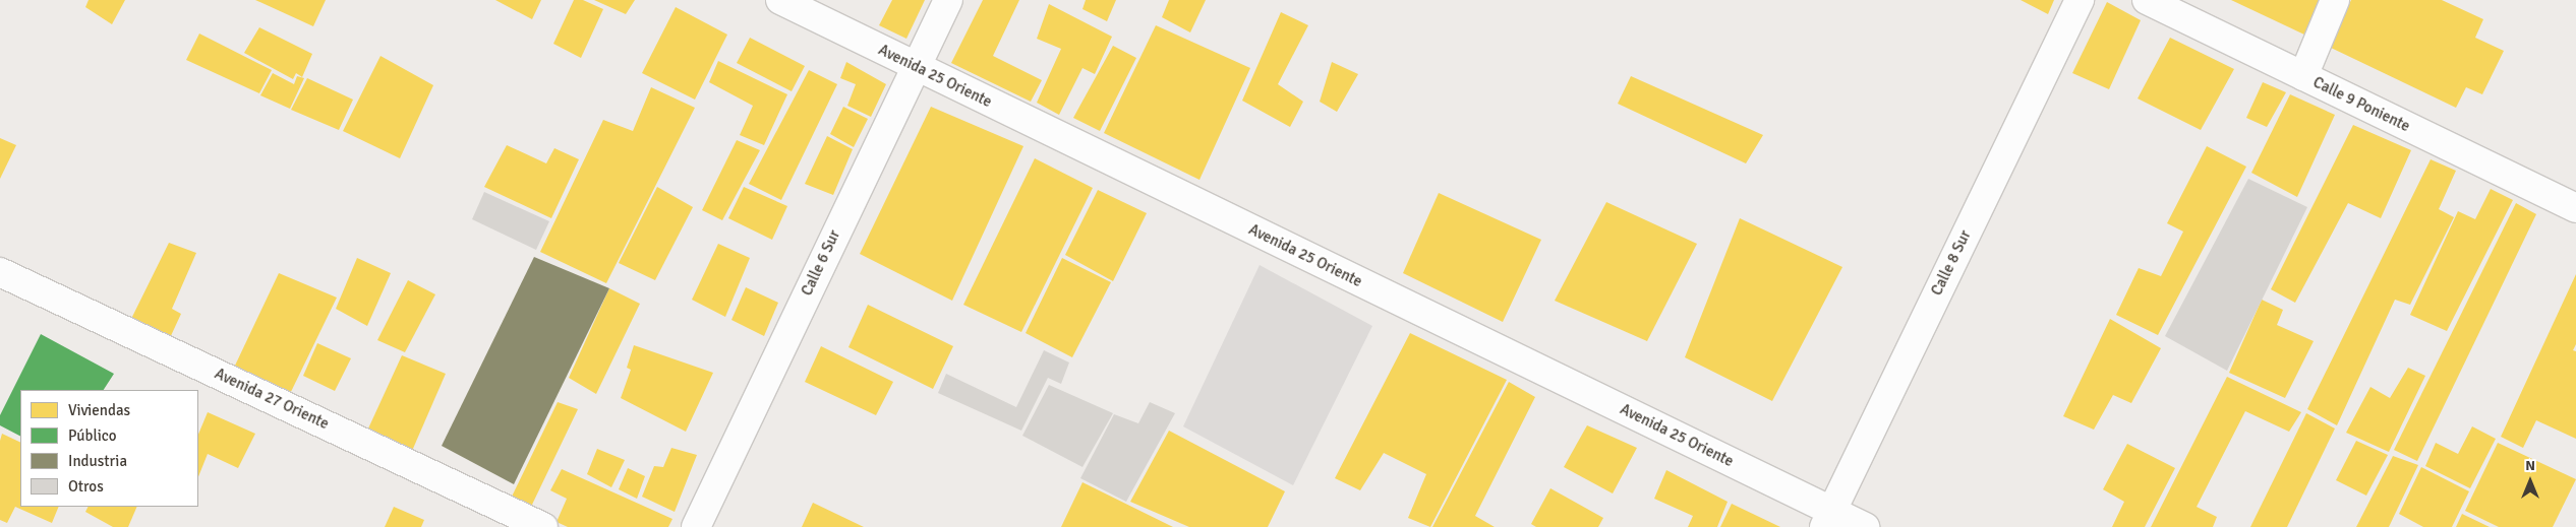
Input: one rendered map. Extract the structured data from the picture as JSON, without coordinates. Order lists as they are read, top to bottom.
{
  "streets": {
    "street": [
      "Avenida 25 Oriente",
      "Calle 9 Poniente",
      "Calle 6 Sur",
      "Calle 8 Sur",
      "Avenida 27 Oriente"
    ]
  },
  "crossings": [
    ["Avenida 25 Oriente", "Calle 6 Sur"],
    ["Avenida 25 Oriente", "Calle 8 Sur"]
  ],
  "legend": [
    "Viviendas",
    "Público",
    "Industria",
    "Otros"
  ],
  "north": "top"
}
